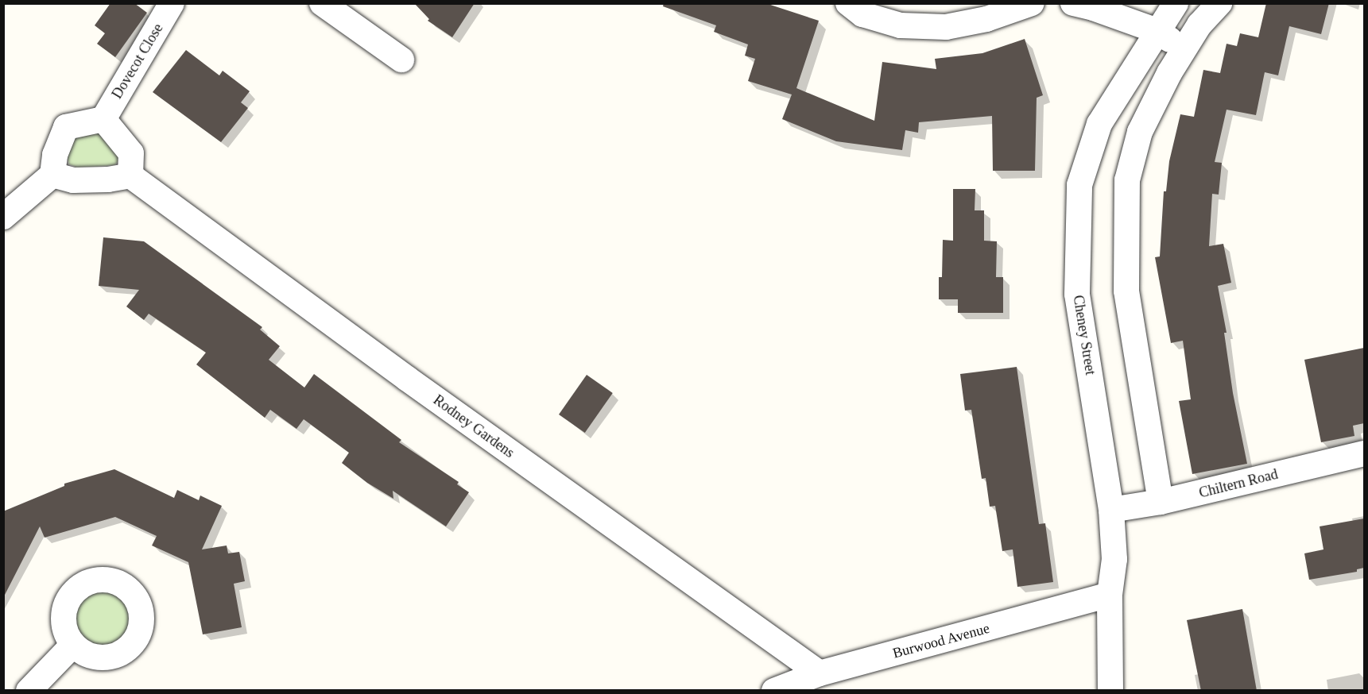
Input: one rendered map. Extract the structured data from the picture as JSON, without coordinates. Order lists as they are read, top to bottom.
{
  "streets": {
    "street": [
      "Dovecot Close",
      "Cheney Street",
      "Rodney Gardens",
      "Chiltern Road",
      "Burwood Avenue"
    ]
  },
  "crossings": [
    ["Cheney Street", "Chiltern Road"],
    ["Cheney Street", "Burwood Avenue"],
    ["Rodney Gardens", "Burwood Avenue"]
  ]
}
